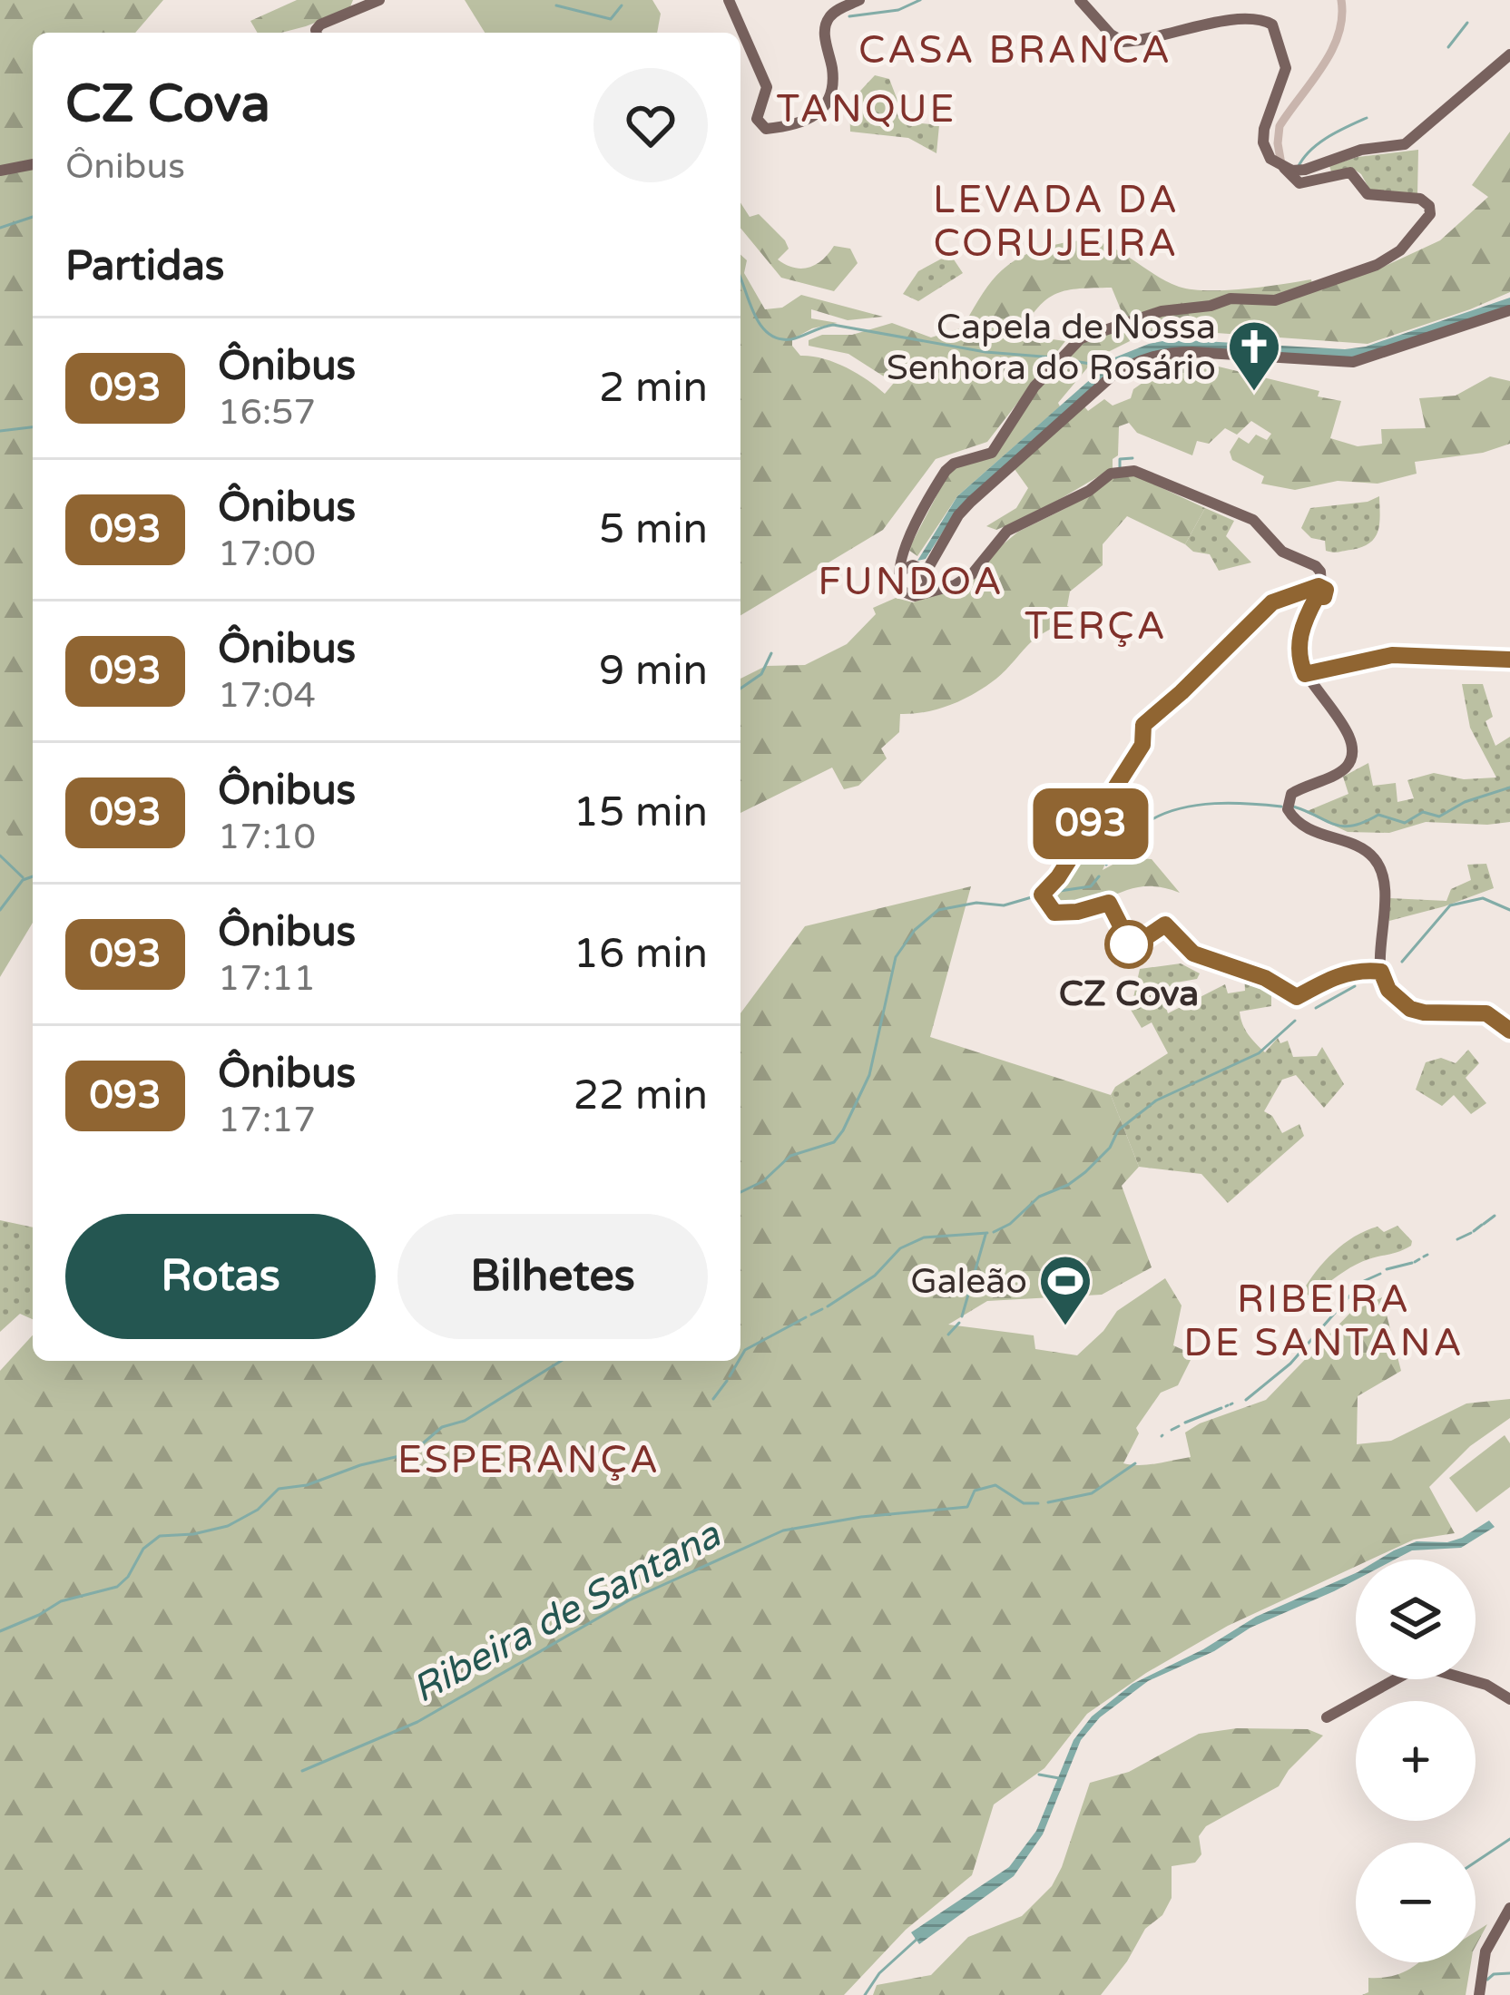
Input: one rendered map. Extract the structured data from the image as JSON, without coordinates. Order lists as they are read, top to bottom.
{
  "districts": [
    "CASA BRANCA",
    "TANQUE",
    "LEVADA DA CORUJEIRA",
    "FUNDOA",
    "TERÇA",
    "RIBEIRA DE SANTANA",
    "ESPERANÇA"
  ],
  "water": ["Ribeira de Santana"],
  "places": {
    "church": ["Capela de Nossa Senhora do Rosário"],
    "other": ["CZ Cova"],
    "sports": ["Galeão"]
  },
  "lines": ["bus line 093"],
  "page": {
    "on_map": "093",
    "heading": [
      ["CZ Cova", "Ônibus"],
      "Partidas"
    ],
    "list": [
      {
        "mark": "093",
        "name": "Ônibus",
        "note": "16:57",
        "value": "2 min"
      },
      {
        "mark": "093",
        "name": "Ônibus",
        "note": "17:00",
        "value": "5 min"
      },
      {
        "mark": "093",
        "name": "Ônibus",
        "note": "17:04",
        "value": "9 min"
      },
      {
        "mark": "093",
        "name": "Ônibus",
        "note": "17:10",
        "value": "15 min"
      },
      {
        "mark": "093",
        "name": "Ônibus",
        "note": "17:11",
        "value": "16 min"
      },
      {
        "mark": "093",
        "name": "Ônibus",
        "note": "17:17",
        "value": "22 min"
      }
    ],
    "buttons": ["Rotas", "Bilhetes"],
    "map_buttons": ["+", "−"]
  }
}
